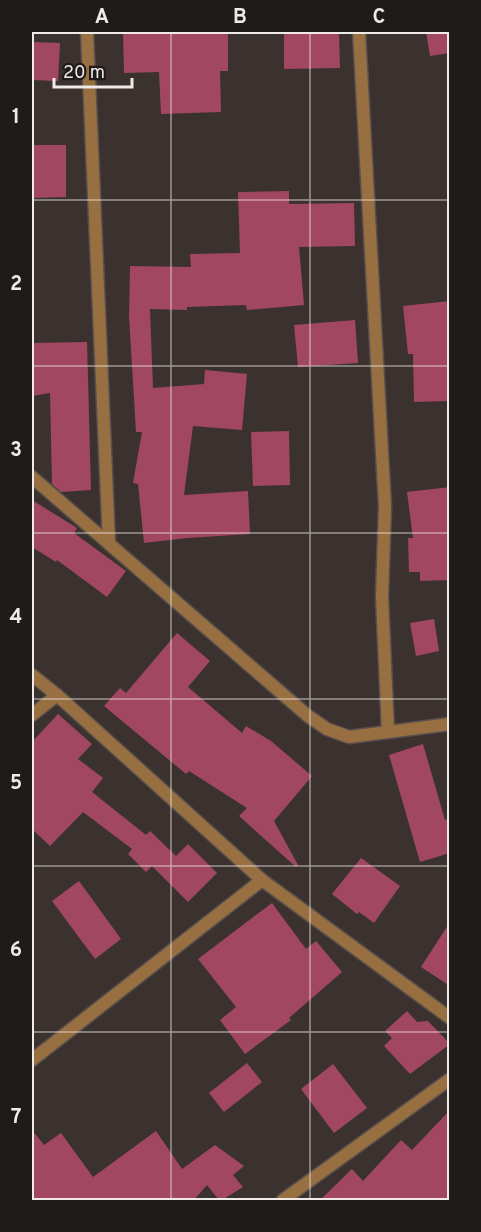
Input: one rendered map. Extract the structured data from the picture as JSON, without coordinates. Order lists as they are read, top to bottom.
{
  "scale_bar": "20 m",
  "grid": {
    "columns": ["A", "B", "C"],
    "rows": [
      "1",
      "2",
      "3",
      "4",
      "5",
      "6",
      "7"
    ]
  }
}
